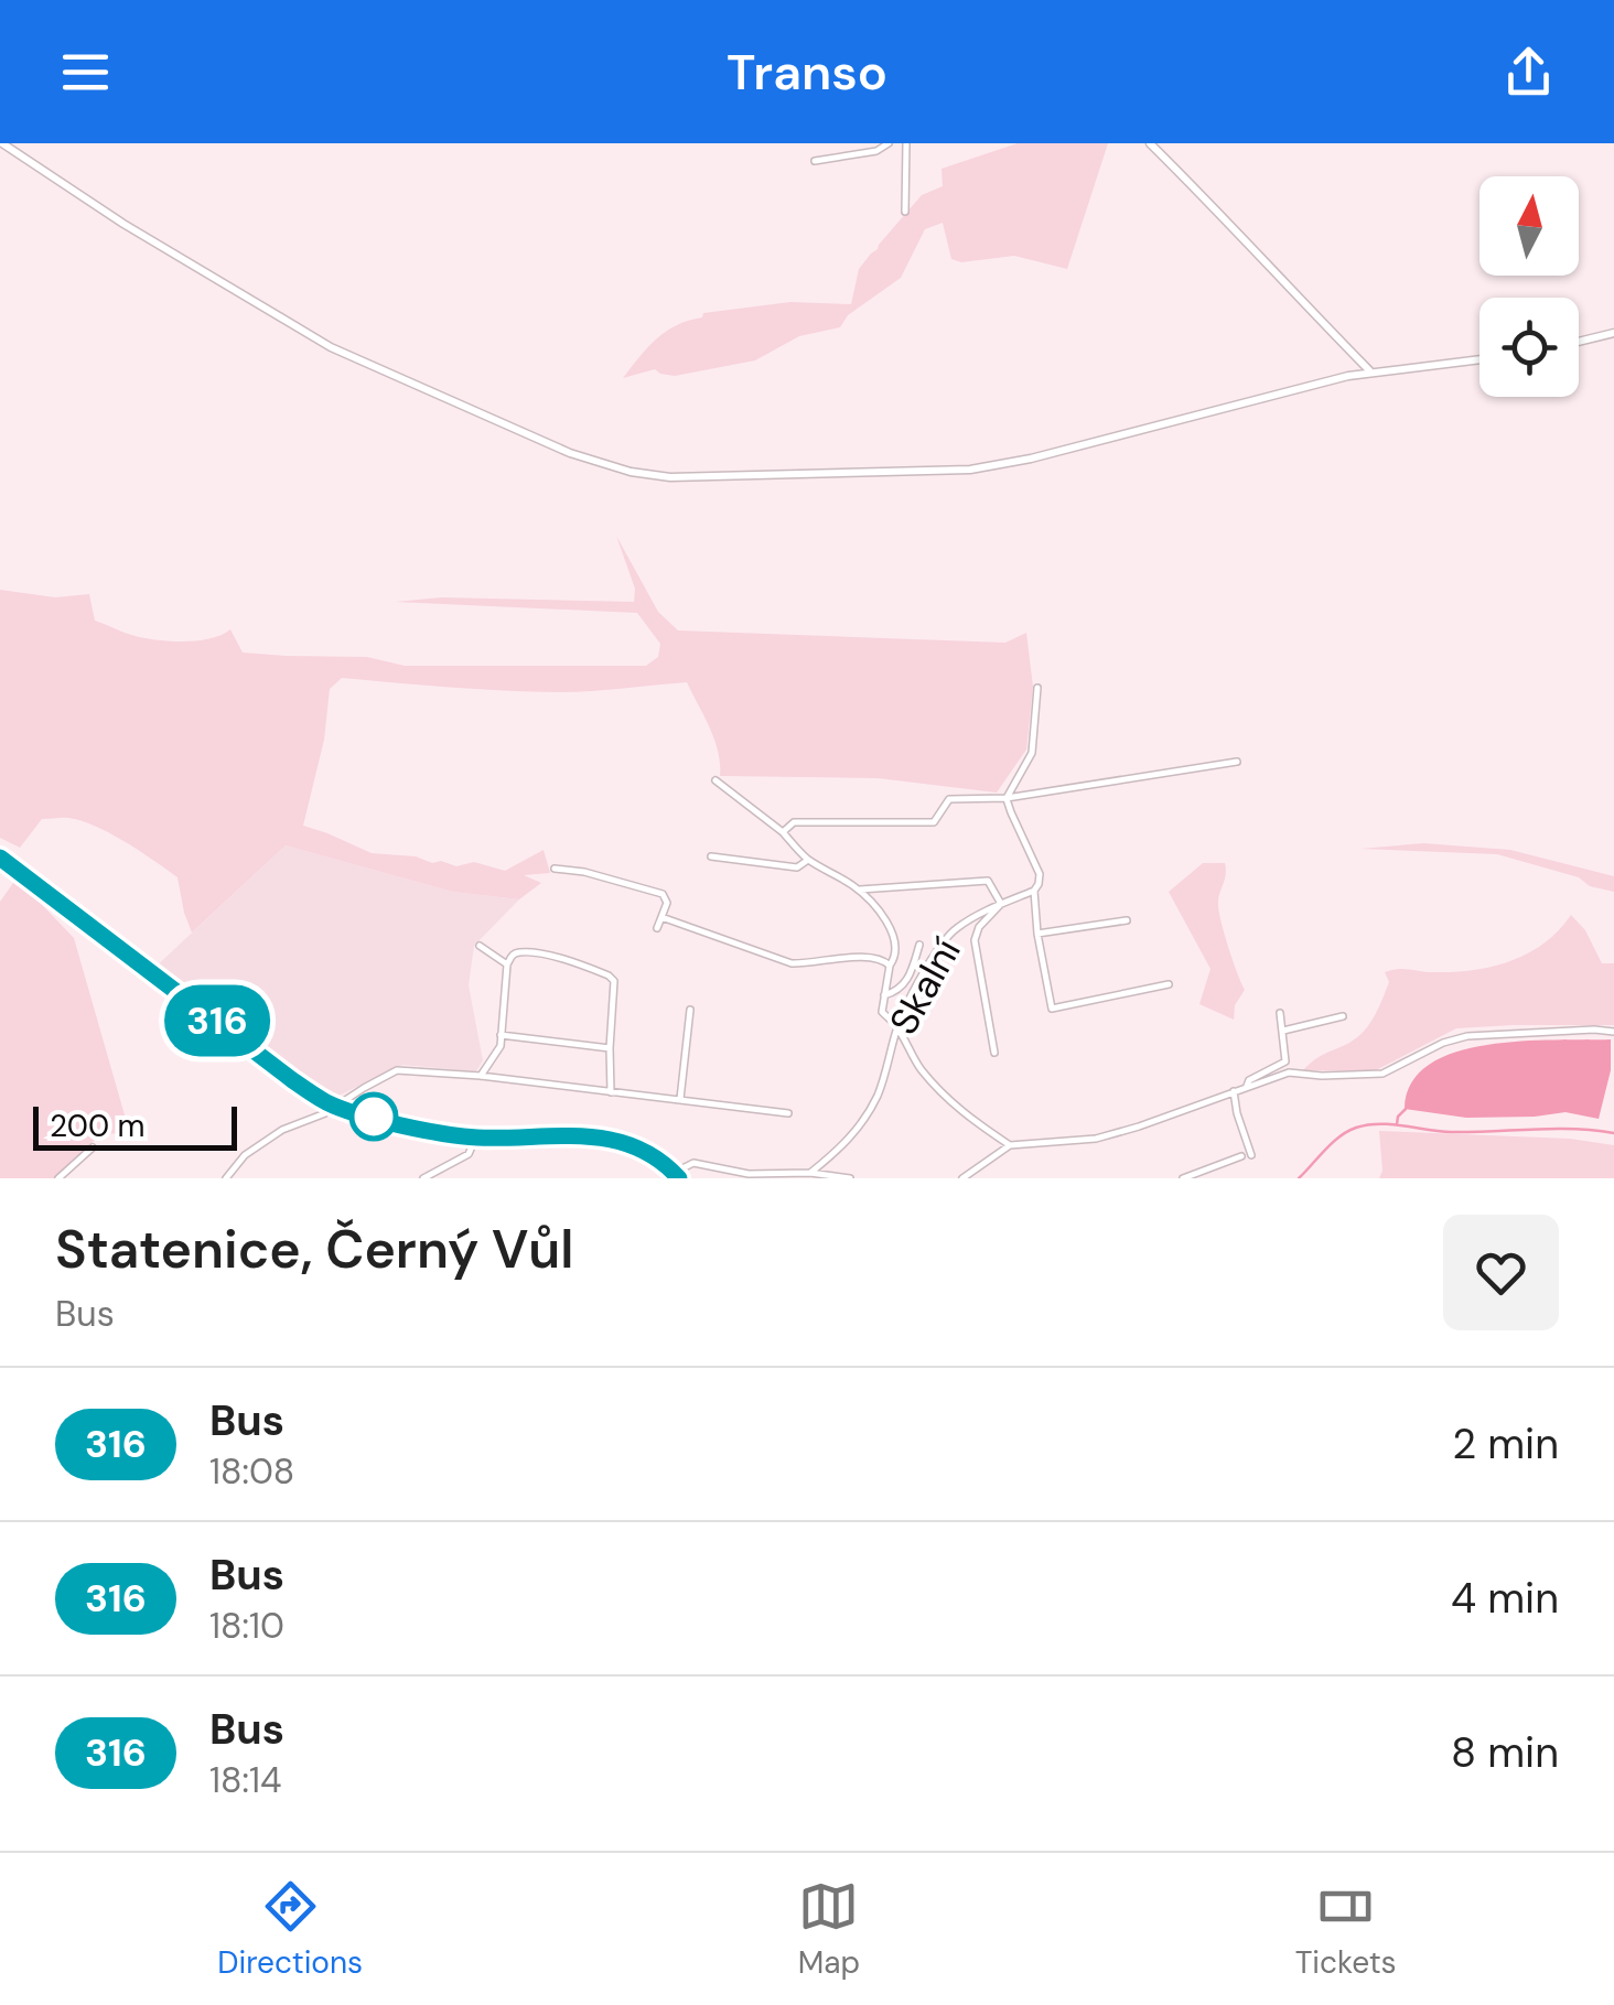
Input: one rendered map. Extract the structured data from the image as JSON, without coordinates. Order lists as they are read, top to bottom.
{
  "streets": {
    "street": ["Skalní"]
  },
  "lines": ["bus line 316"],
  "scale_bar": "200 m",
  "north": "top",
  "page": {
    "header": "Transo",
    "on_map": "316",
    "scale": "200 m",
    "heading": ["Statenice, Černý Vůl", "Bus"],
    "list": [
      {
        "mark": "316",
        "name": "Bus",
        "note": "18:08",
        "value": "2 min"
      },
      {
        "mark": "316",
        "name": "Bus",
        "note": "18:10",
        "value": "4 min"
      },
      {
        "mark": "316",
        "name": "Bus",
        "note": "18:14",
        "value": "8 min"
      }
    ],
    "tabs": ["Directions", "Map", "Tickets"]
  }
}
